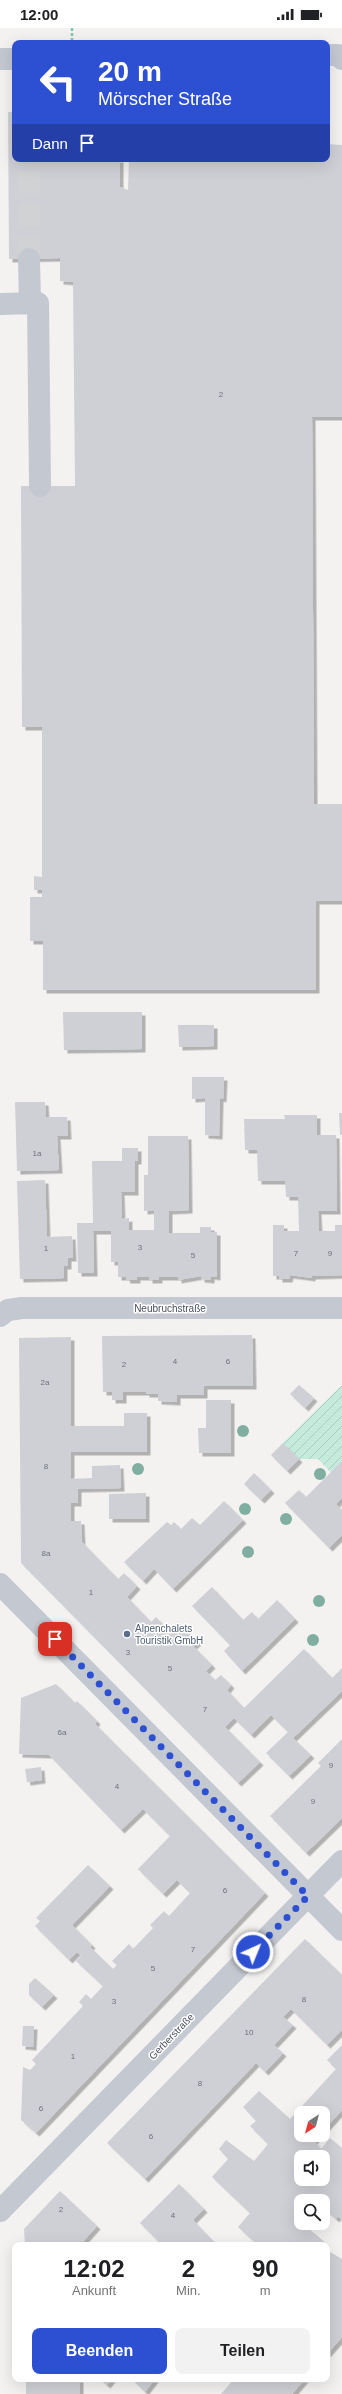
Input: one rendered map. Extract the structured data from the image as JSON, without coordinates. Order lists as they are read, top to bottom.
{
  "streets": {
    "street": ["Neubruchstraße", "Gerberstraße"]
  },
  "places": ["Alpenchalets Touristik GmbH"],
  "house_numbers": [
    "2",
    "1a",
    "3",
    "1",
    "7",
    "9",
    "5",
    "4",
    "6",
    "2",
    "2a",
    "8",
    "8a",
    "1",
    "3",
    "5",
    "7",
    "6a",
    "9",
    "4",
    "9",
    "6",
    "7",
    "5",
    "8",
    "3",
    "10",
    "1",
    "8",
    "6",
    "6",
    "2",
    "4"
  ],
  "north": "bottom left",
  "page": {
    "status": "12:00",
    "turn": ["20 m", "Mörscher Straße"],
    "then": "Dann",
    "eta": [
      "12:02",
      "Ankunft",
      "2",
      "Min.",
      "90",
      "m"
    ],
    "buttons": ["Beenden", "Teilen"]
  }
}
